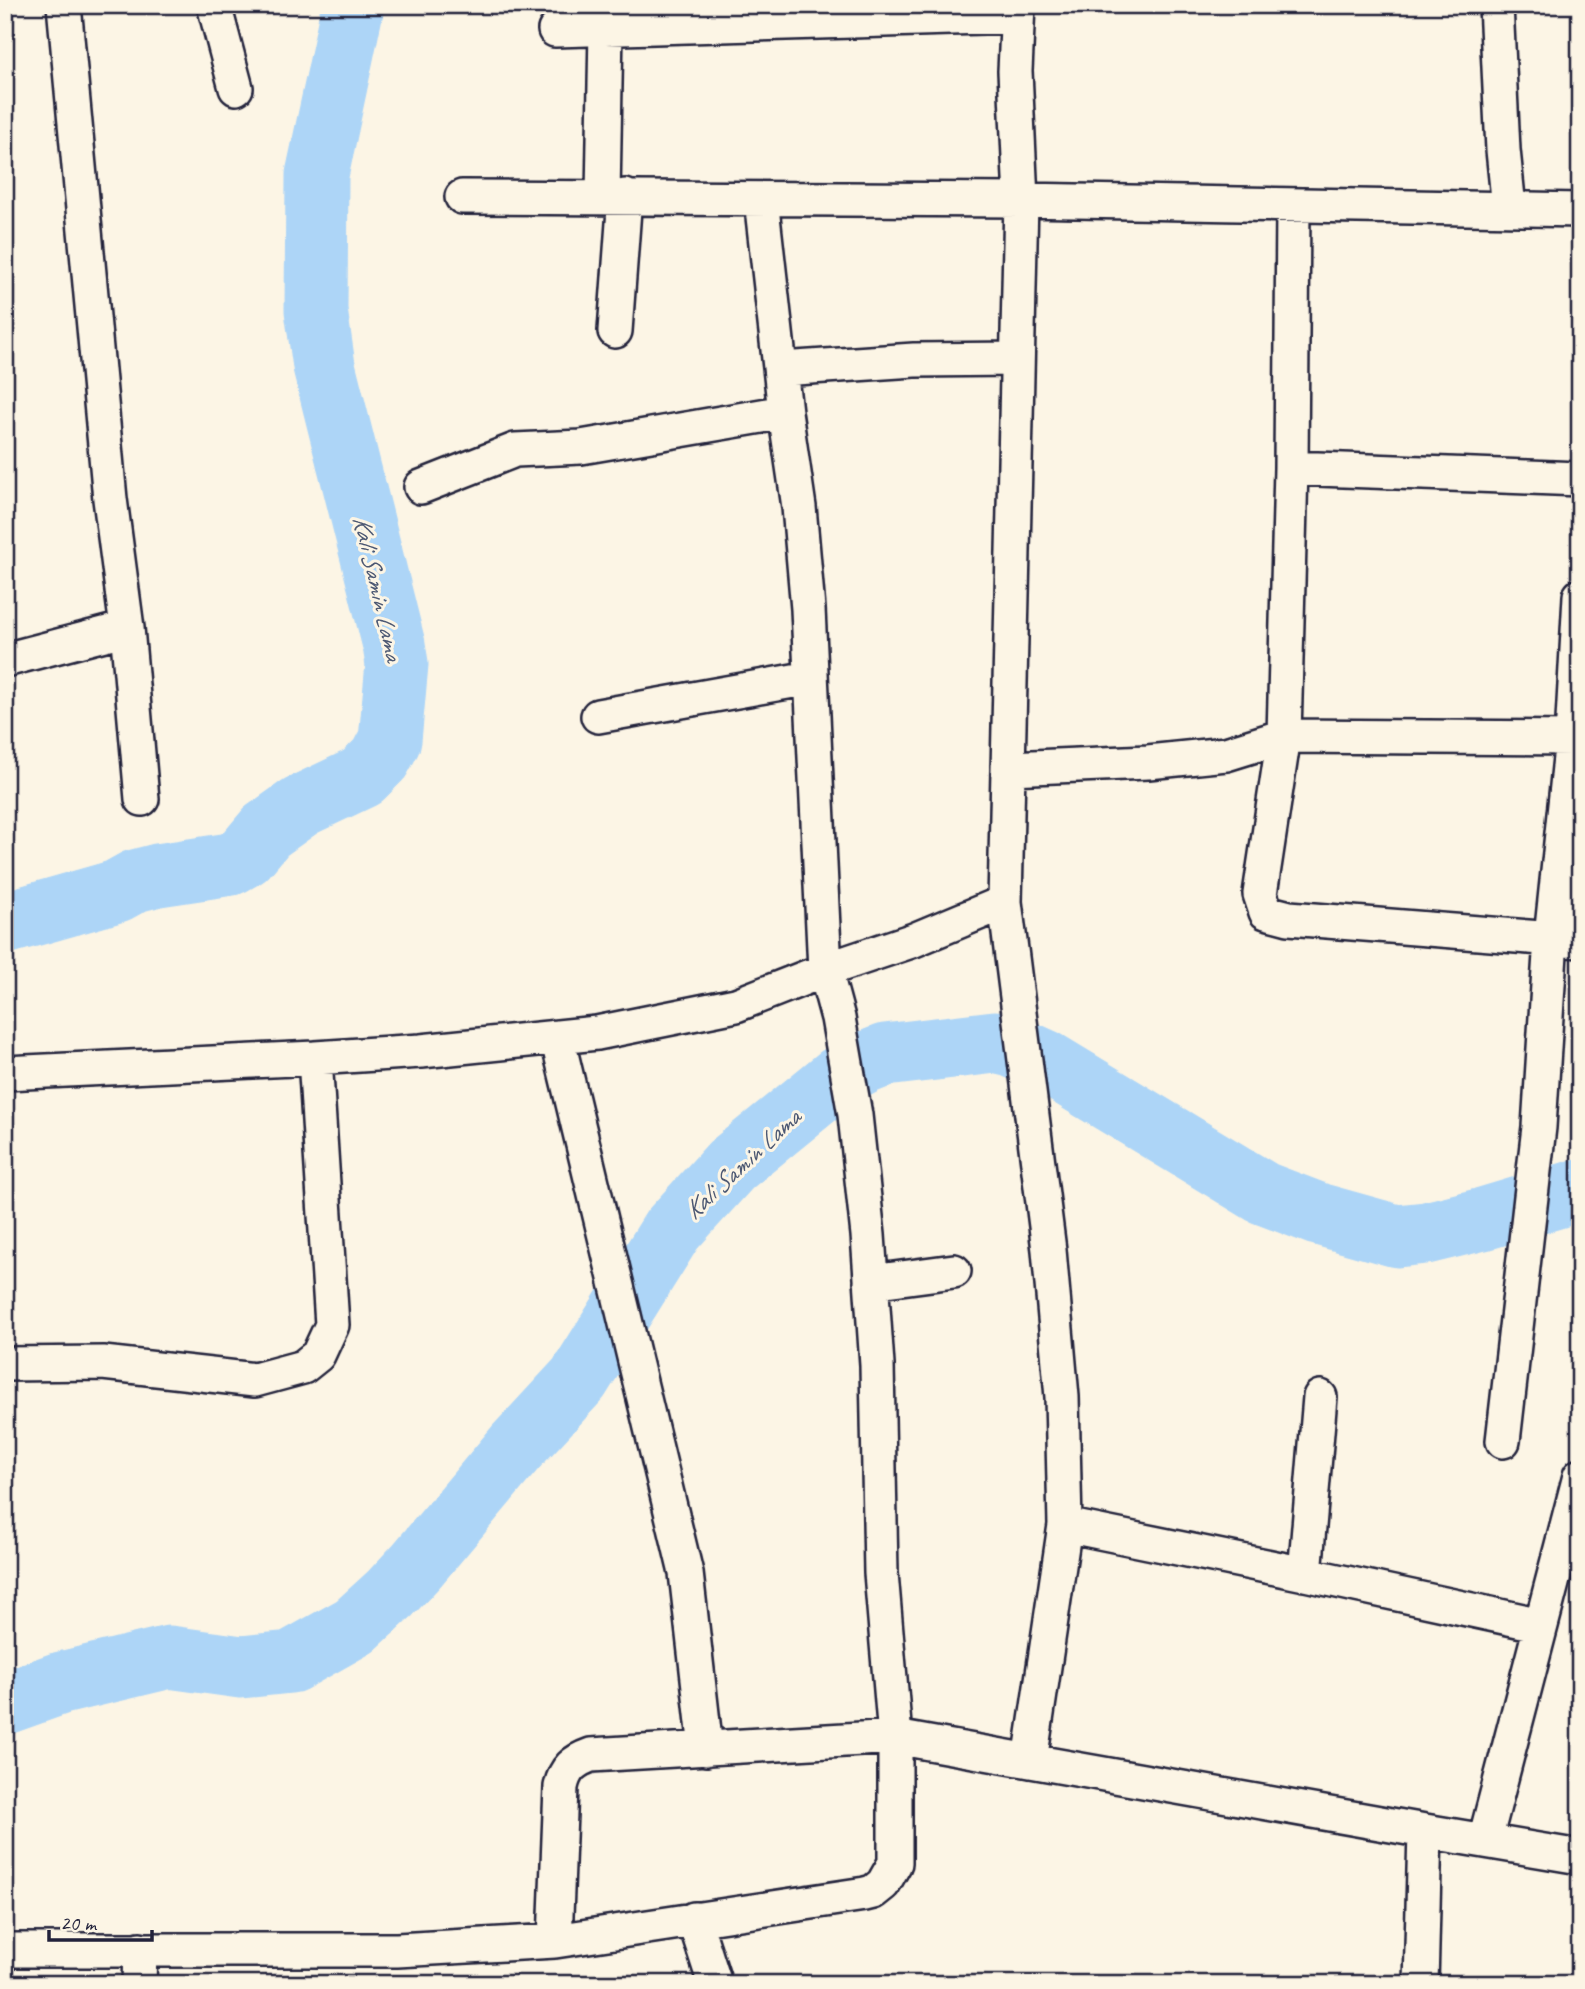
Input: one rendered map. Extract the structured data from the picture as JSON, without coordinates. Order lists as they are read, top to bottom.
{
  "water": ["Kali Samin Lama"],
  "scale_bar": "20 m"
}
